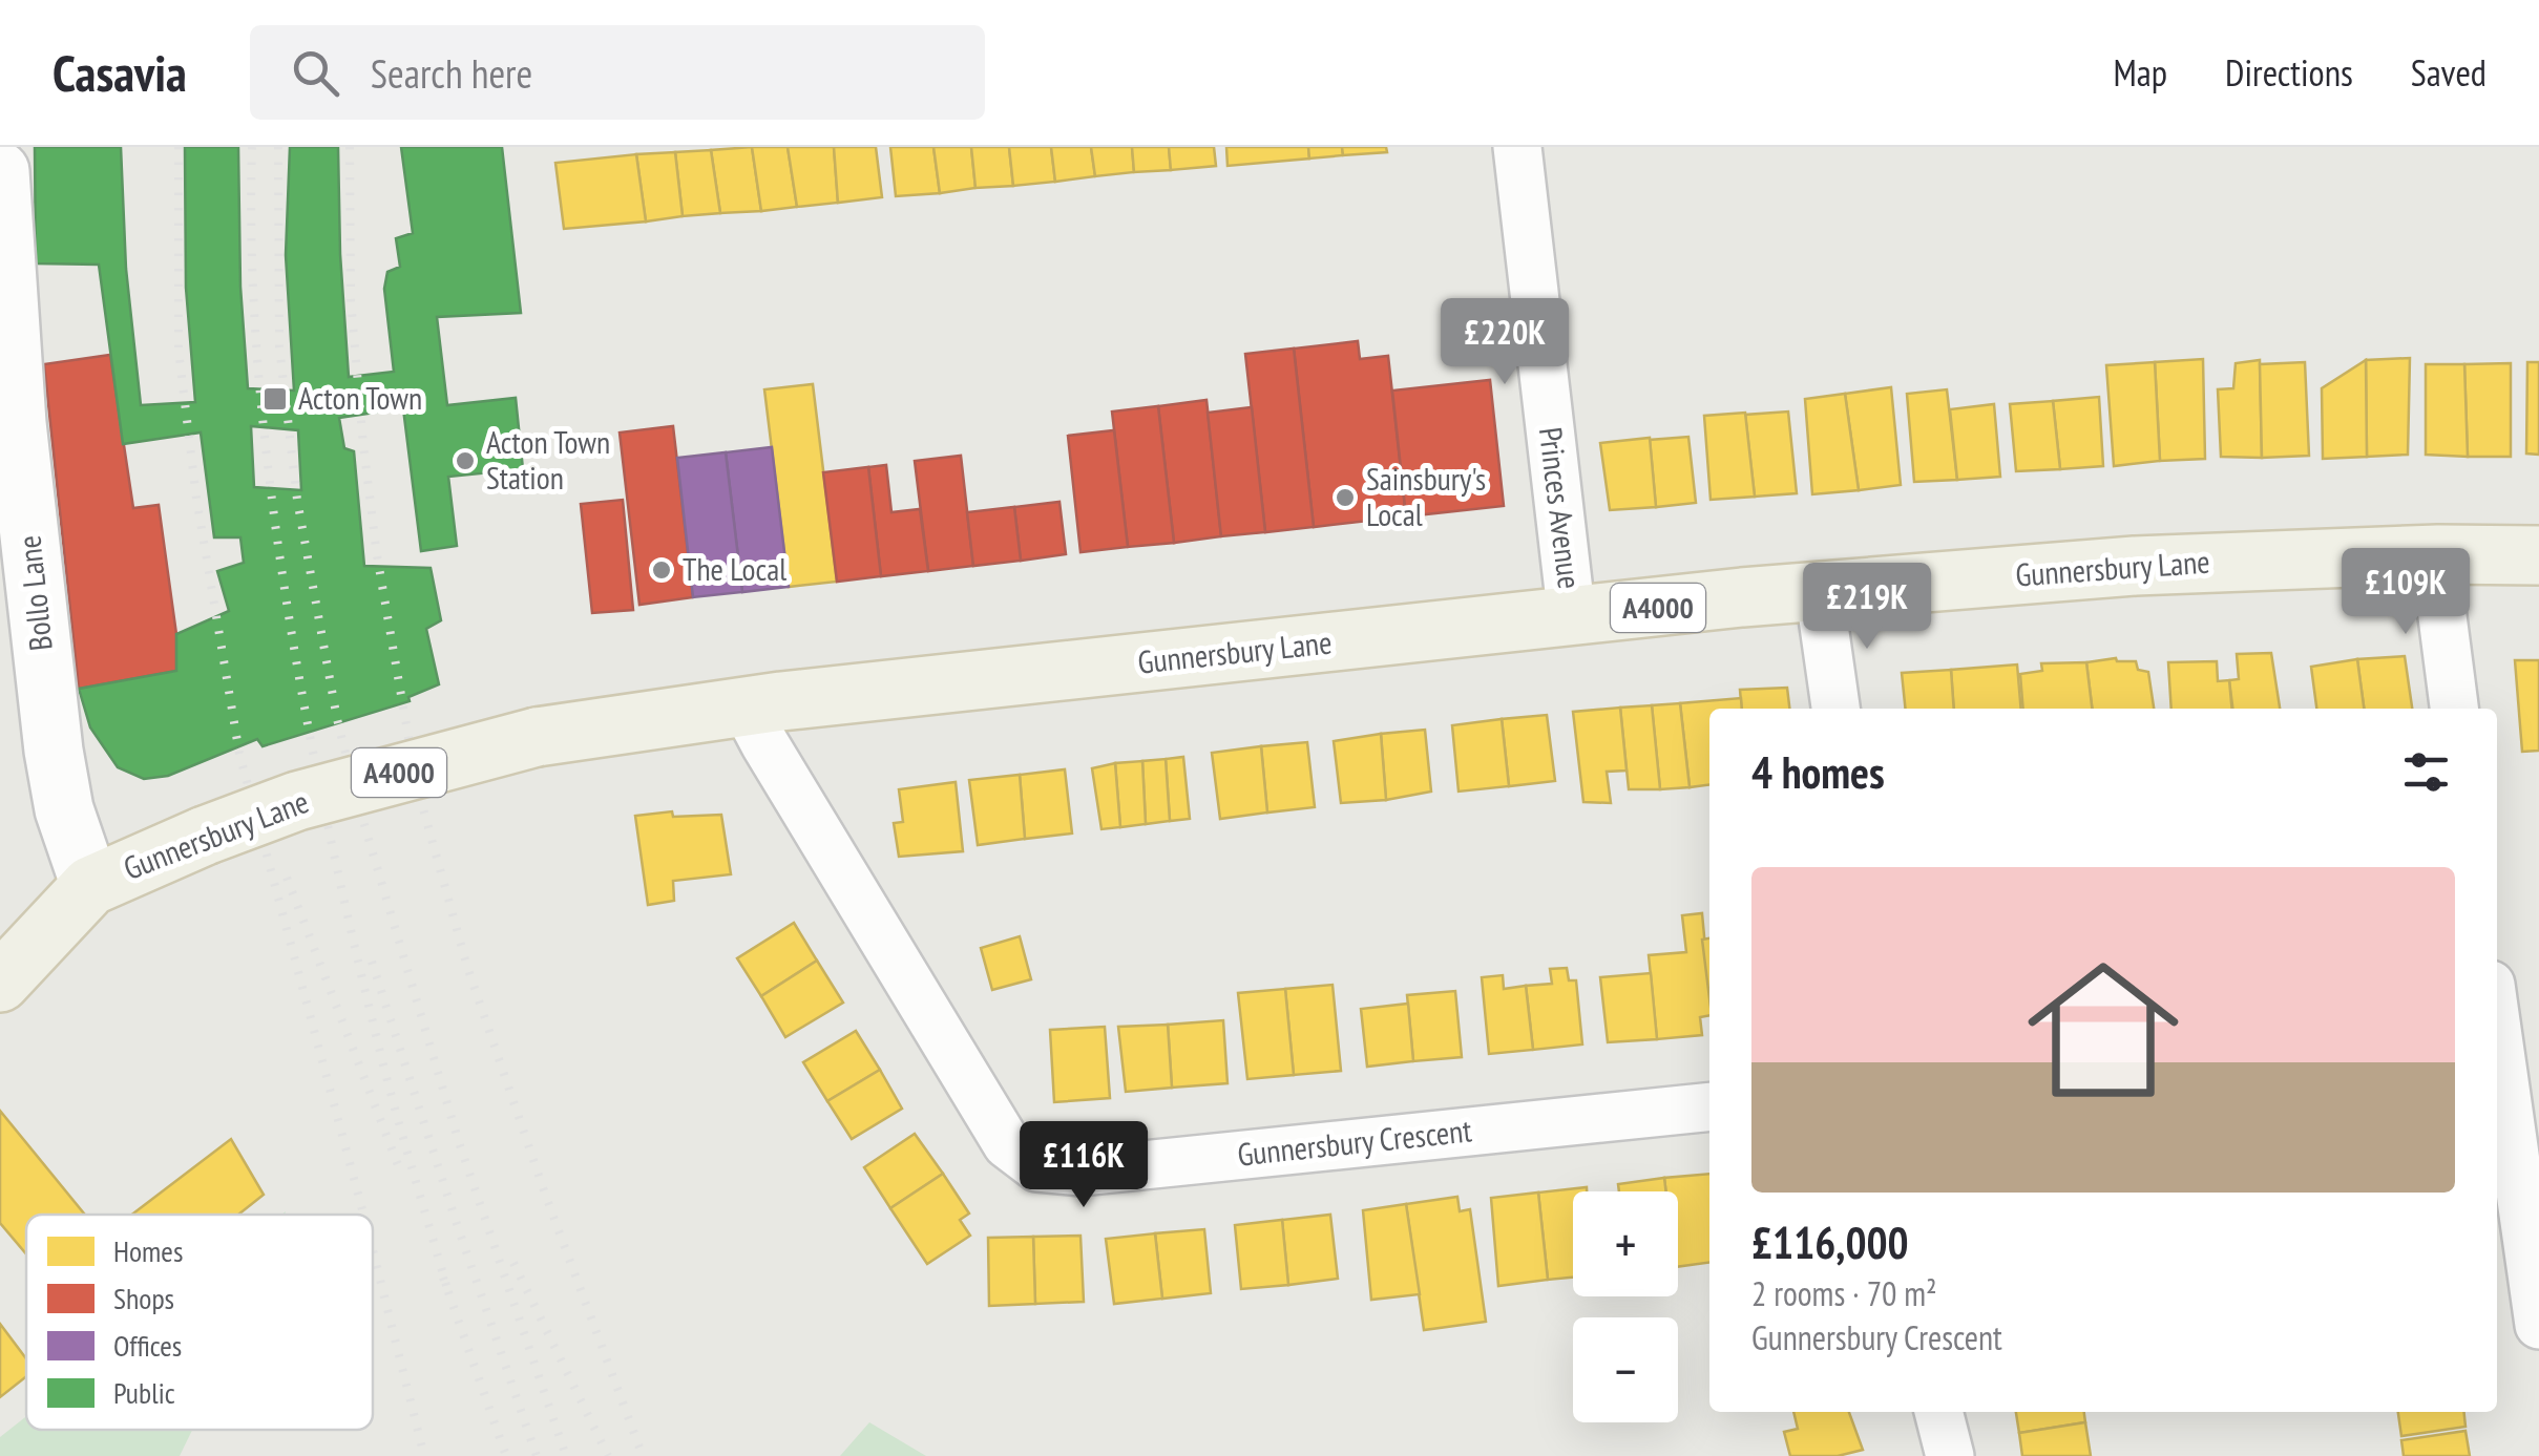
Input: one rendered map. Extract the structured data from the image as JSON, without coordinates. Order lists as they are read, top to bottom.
{
  "streets": {
    "main road": ["Gunnersbury Lane", "A4000"],
    "street": ["Princes Avenue", "Bollo Lane", "Gunnersbury Crescent"]
  },
  "crossings": [
    ["Princes Avenue", "Gunnersbury Lane"],
    ["Gunnersbury Lane", "Bollo Lane"],
    ["Gunnersbury Lane", "Gunnersbury Crescent"]
  ],
  "places": {
    "transit": ["Acton Town"],
    "other": ["Acton Town Station", "Sainsbury's Local", "The Local"]
  },
  "legend": [
    "Homes",
    "Shops",
    "Offices",
    "Public"
  ],
  "page": {
    "header": "Casavia",
    "search": "Search here",
    "nav": ["Map", "Directions", "Saved"],
    "price": [
      "£220K",
      "£109K",
      "£219K",
      "£116K"
    ],
    "heading": "4 homes",
    "list": [
      {
        "name": "£116,000",
        "note": "2 rooms · 70 m² · Gunnersbury Crescent"
      }
    ],
    "map_buttons": ["+", "−"]
  }
}
